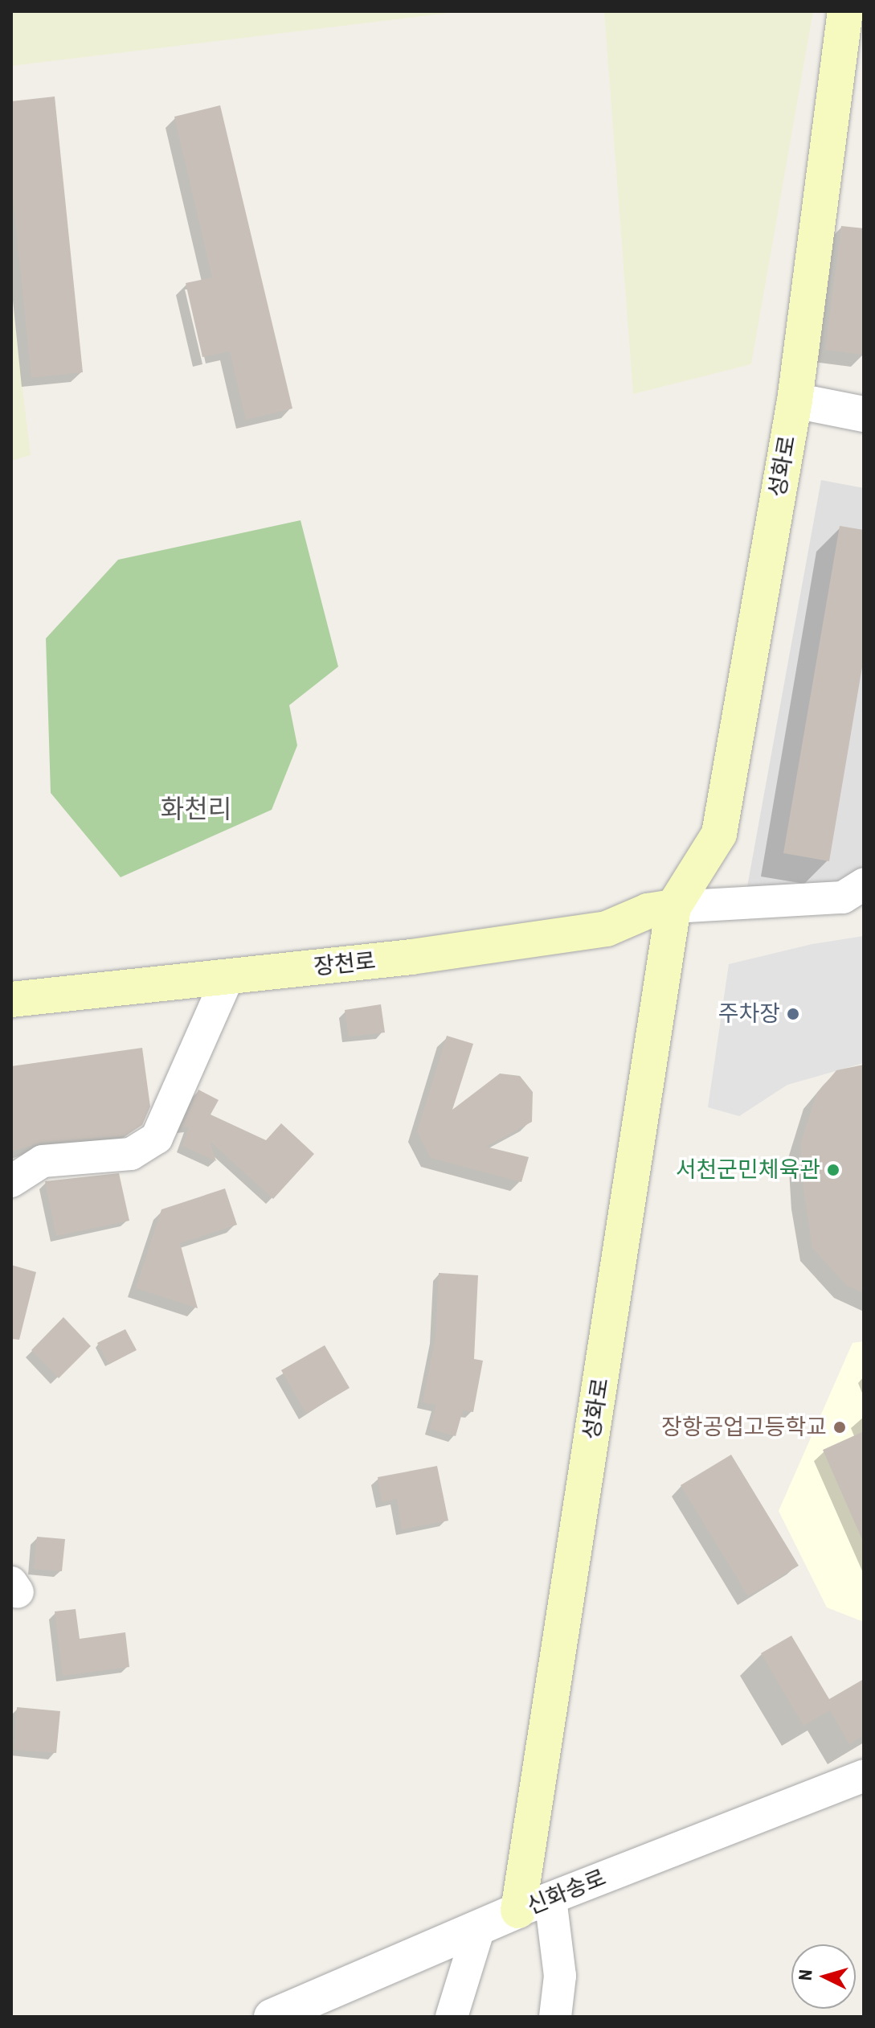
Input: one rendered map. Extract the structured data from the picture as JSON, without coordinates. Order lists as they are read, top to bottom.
{
  "streets": {
    "main road": ["성화로", "장천로"],
    "street": ["신화송로"]
  },
  "crossings": [
    ["성화로", "장천로"],
    ["성화로", "신화송로"]
  ],
  "districts": ["화천리"],
  "places": ["주차장", "서천군민체육관", "장항공업고등학교"],
  "north": "left"
}
